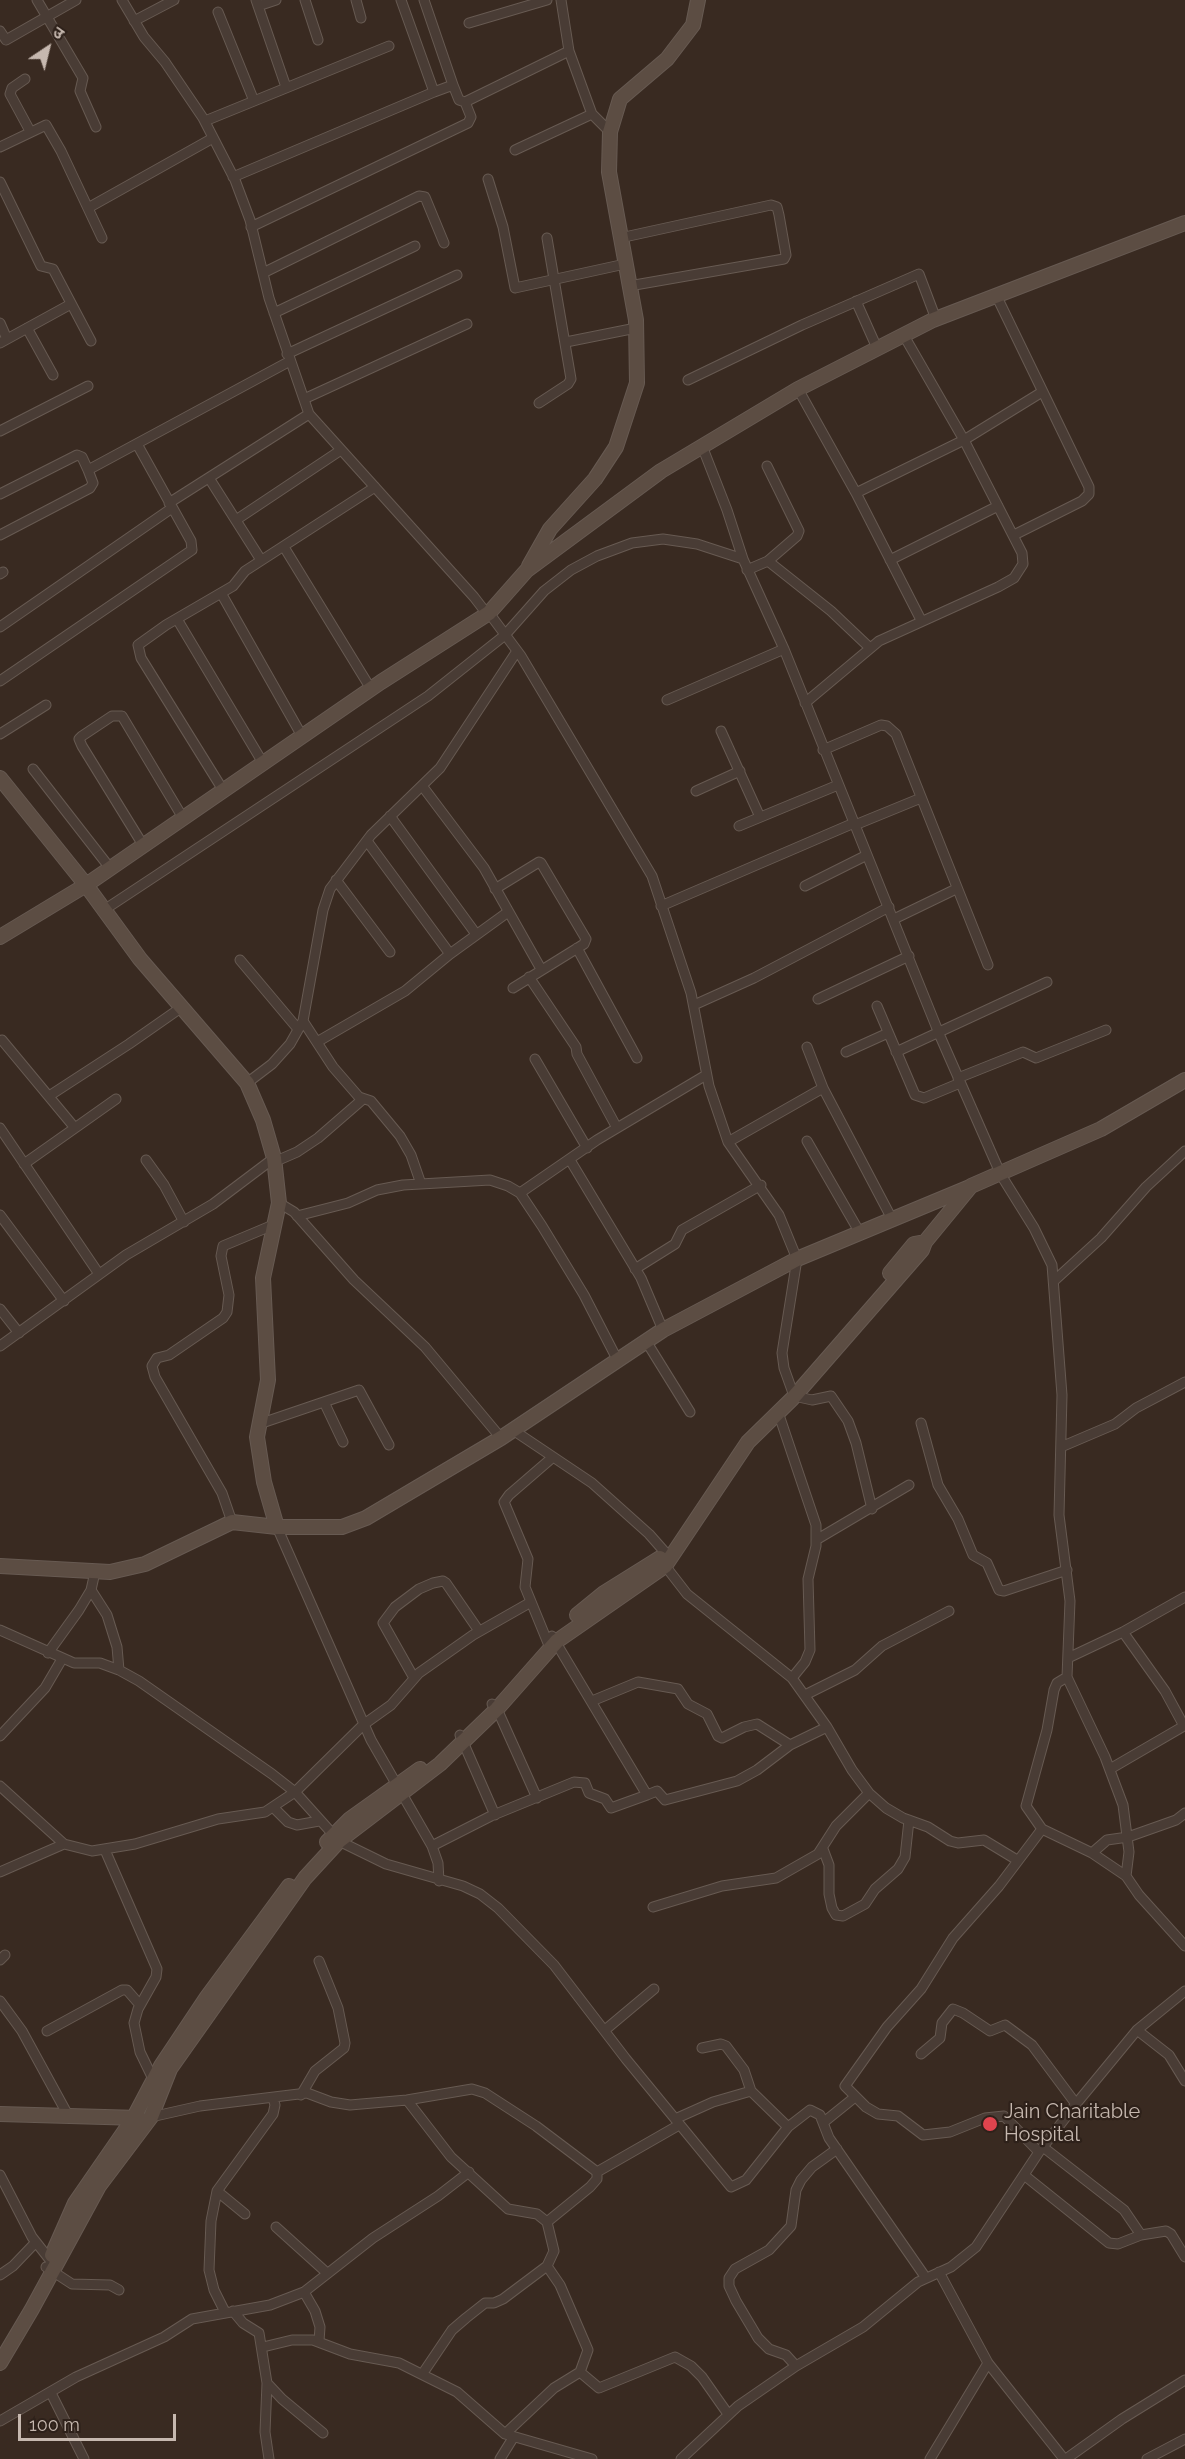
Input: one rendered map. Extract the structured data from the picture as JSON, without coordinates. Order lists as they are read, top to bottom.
{
  "places": ["Jain Charitable Hospital"],
  "scale_bar": "100 m",
  "north": "top right"
}
